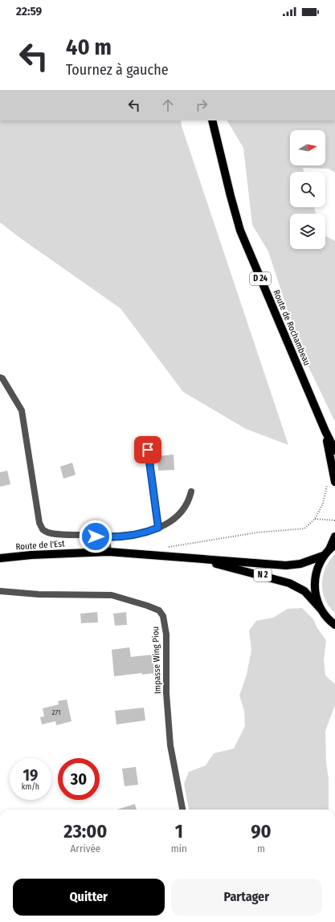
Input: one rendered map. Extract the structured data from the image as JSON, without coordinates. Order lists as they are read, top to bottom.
{
  "streets": {
    "main road": [
      "D 24",
      "Route de Rochambeau",
      "Route de l'Est",
      "N 2"
    ],
    "street": ["Impasse Wing Piou"]
  },
  "crossings": [
    ["Route de l'Est", "N 2"]
  ],
  "house_numbers": ["271"],
  "north": "right",
  "page": {
    "status": "22:59",
    "turn": ["40 m", "Tournez à gauche"],
    "speed": "19 km/h",
    "limit": "30",
    "eta": [
      "23:00",
      "Arrivée",
      "1",
      "min",
      "90",
      "m"
    ],
    "buttons": ["Quitter", "Partager"]
  }
}
